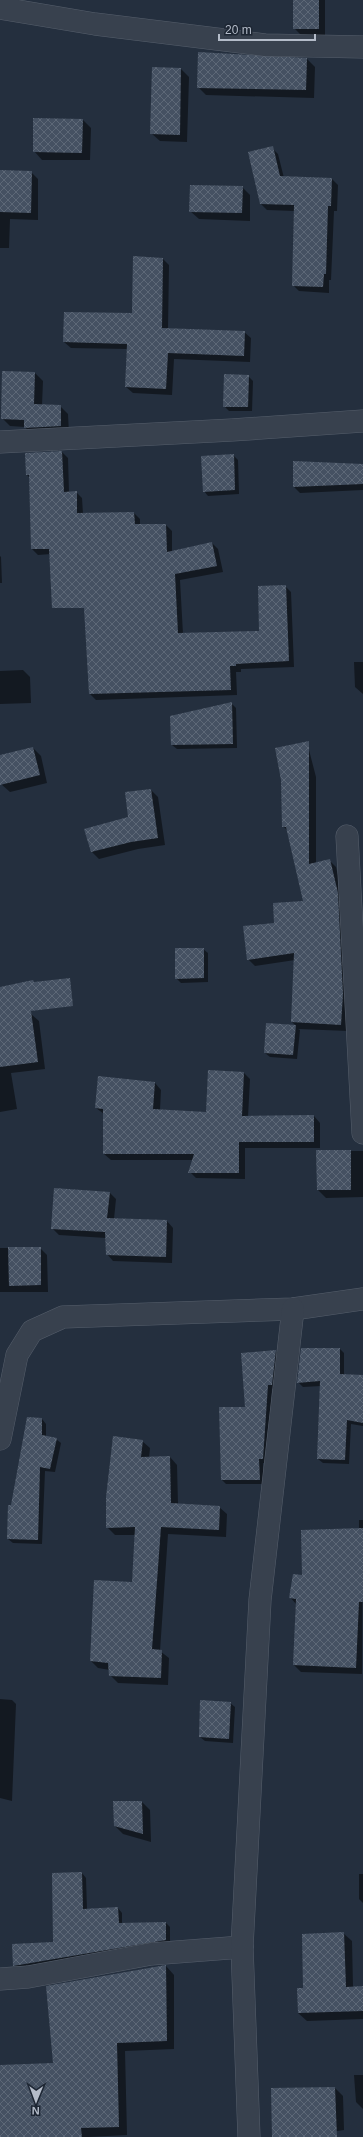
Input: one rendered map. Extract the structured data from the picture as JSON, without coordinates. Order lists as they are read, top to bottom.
{
  "scale_bar": "20 m",
  "north": "bottom"
}
